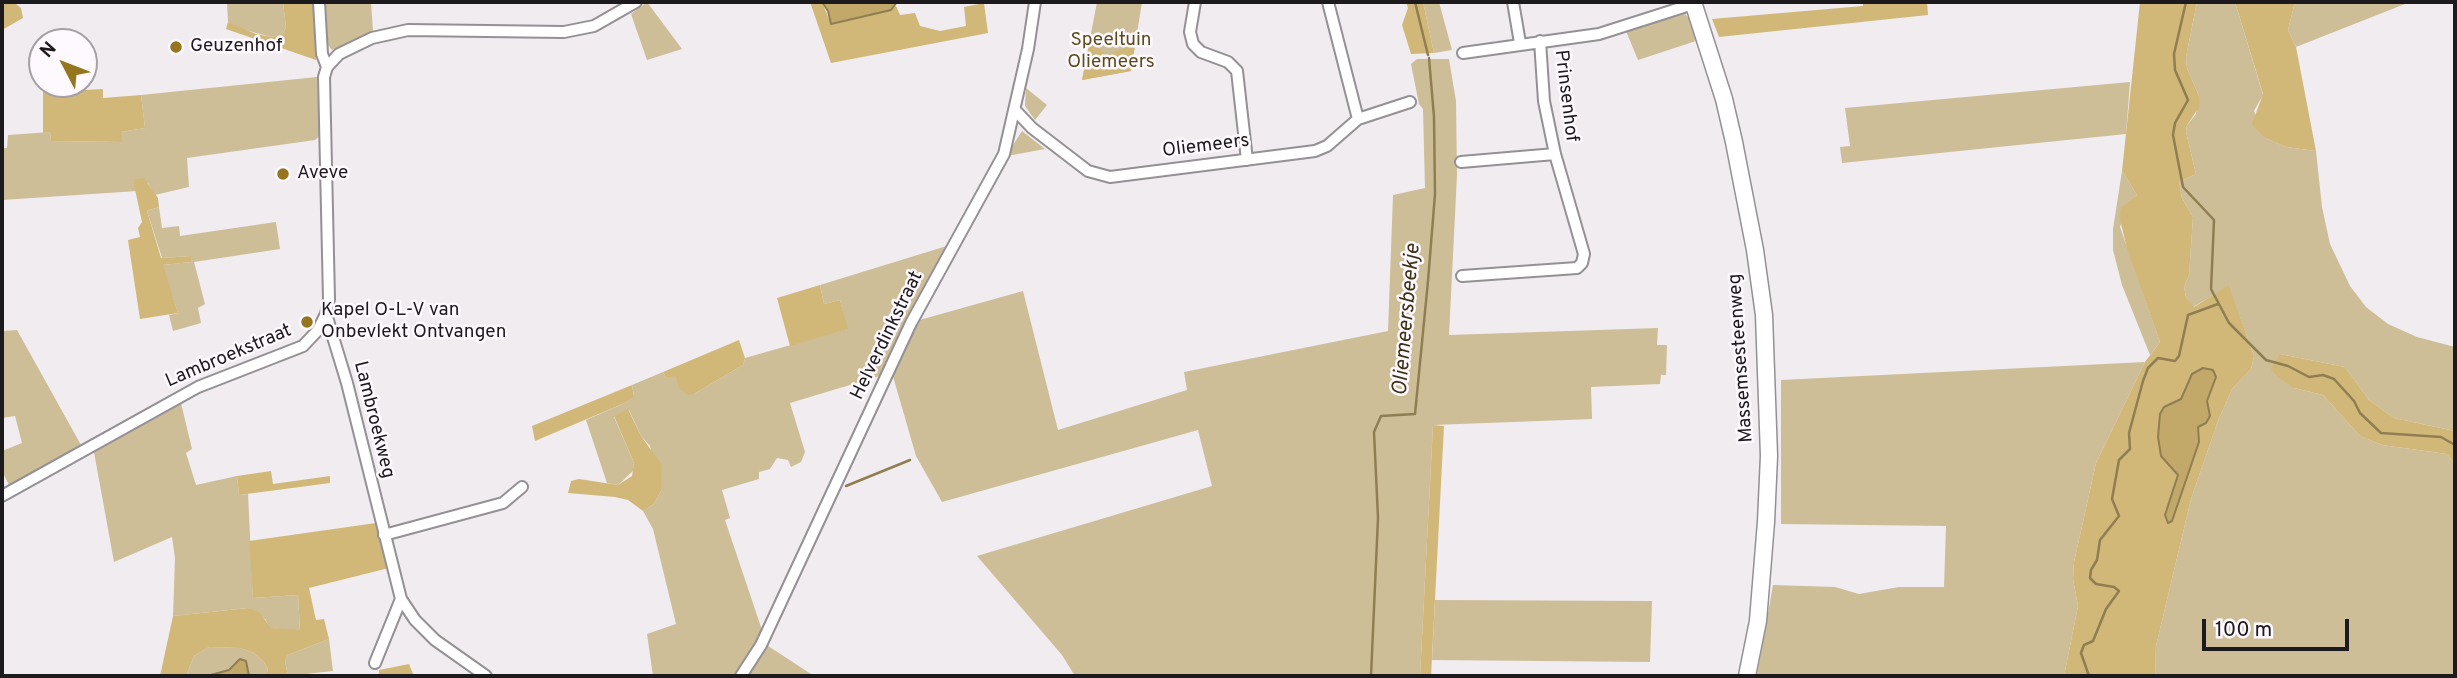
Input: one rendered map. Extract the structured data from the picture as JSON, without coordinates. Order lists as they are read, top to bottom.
{
  "streets": {
    "main road": ["Massemsesteenweg"],
    "street": [
      "Prinsenhof",
      "Oliemeers",
      "Helverdinkstraat",
      "Lambroekstraat",
      "Lambroekweg"
    ]
  },
  "crossings": [
    ["Prinsenhof", "Massemsesteenweg"],
    ["Oliemeers", "Helverdinkstraat"],
    ["Lambroekstraat", "Lambroekweg"]
  ],
  "water": ["Oliemeersbeekje"],
  "parks": ["Speeltuin Oliemeers"],
  "places": ["Geuzenhof", "Aveve", "Kapel O-L-V van Onbevlekt Ontvangen"],
  "scale_bar": "100 m",
  "north": "top left"
}
